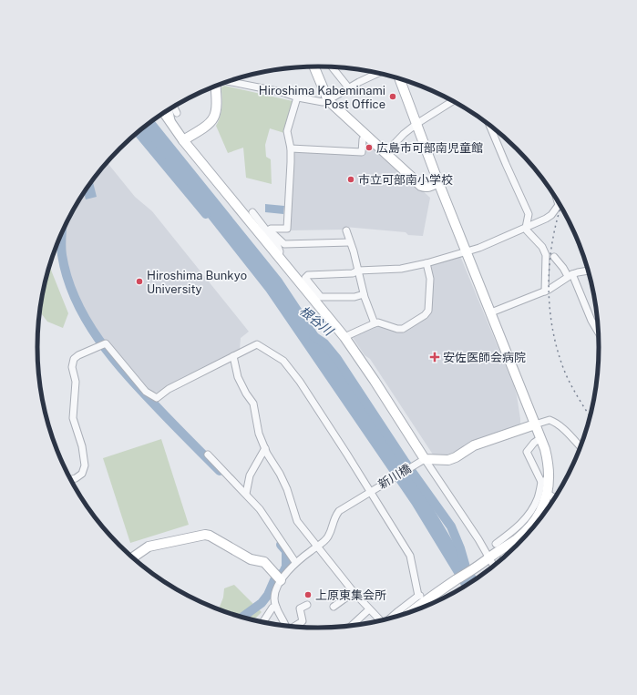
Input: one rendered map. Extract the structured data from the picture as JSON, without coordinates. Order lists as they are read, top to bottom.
{
  "streets": {
    "street": ["新川橋"]
  },
  "water": ["根谷川"],
  "places": {
    "other": [
      "Hiroshima Kabeminami Post Office",
      "広島市可部南児童館",
      "市立可部南小学校",
      "Hiroshima Bunkyo University",
      "上原東集会所"
    ],
    "health": ["安佐医師会病院"]
  }
}
